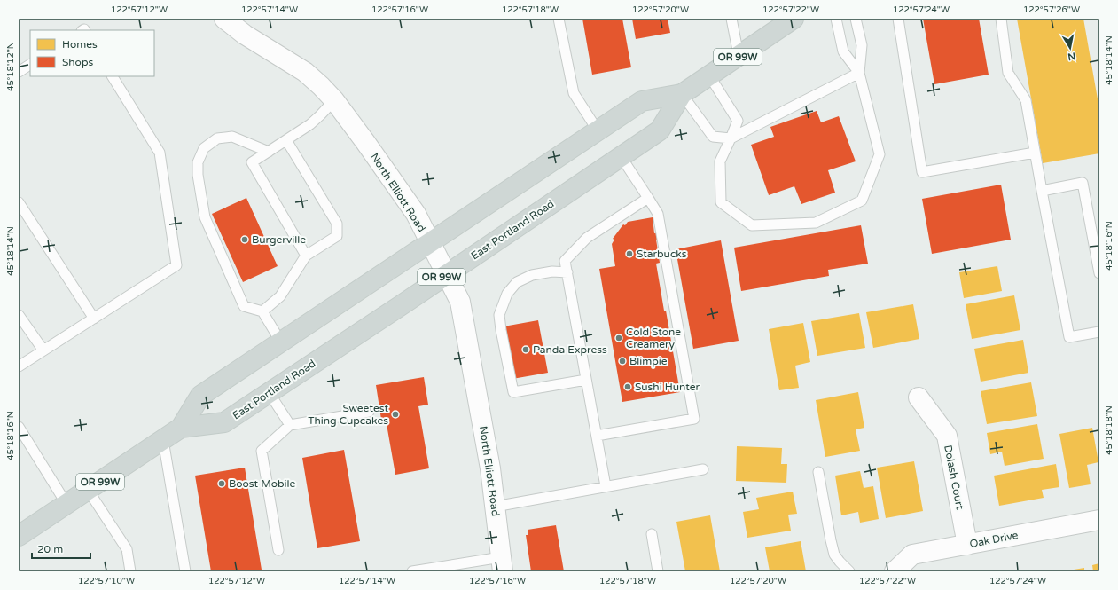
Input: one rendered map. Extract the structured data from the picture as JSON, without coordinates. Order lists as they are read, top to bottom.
{
  "streets": {
    "main road": ["OR 99W", "East Portland Road"],
    "street": ["North Elliott Road", "Dolash Court", "Oak Drive"]
  },
  "crossings": [
    ["North Elliott Road", "East Portland Road"],
    ["Dolash Court", "Oak Drive"]
  ],
  "places": [
    "Burgerville",
    "Starbucks",
    "Cold Stone Creamery",
    "Panda Express",
    "Blimpie",
    "Sushi Hunter",
    "Sweetest Thing Cupcakes",
    "Boost Mobile"
  ],
  "legend": ["Homes", "Shops"],
  "scale_bar": "20 m",
  "north": "bottom",
  "coordinates": [
    "122°57'12\"W",
    "122°57'14\"W",
    "122°57'16\"W",
    "122°57'18\"W",
    "122°57'20\"W",
    "122°57'22\"W",
    "122°57'24\"W",
    "122°57'26\"W",
    "45°18'14\"N",
    "45°18'12\"N",
    "45°18'16\"N",
    "45°18'18\"N",
    "122°57'10\"W"
  ]
}
